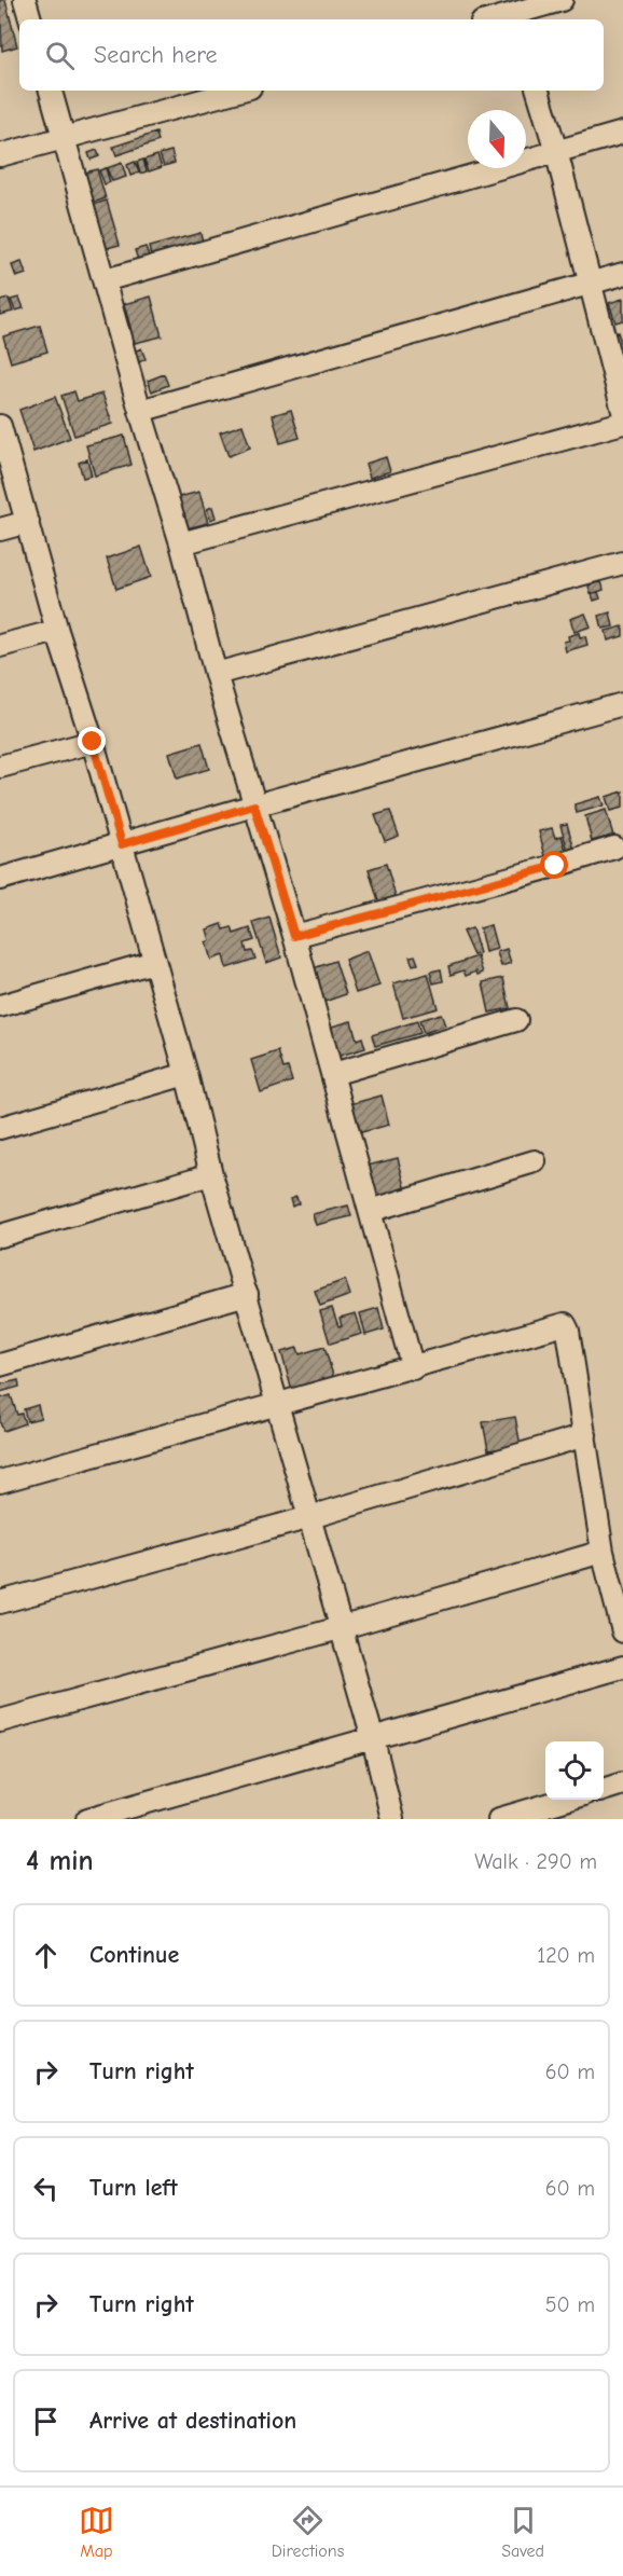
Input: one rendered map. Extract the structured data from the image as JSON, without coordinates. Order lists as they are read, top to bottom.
{
  "north": "bottom",
  "page": {
    "search": "Search here",
    "heading": ["4 min", "Walk · 290 m"],
    "list": [
      ["Continue", "120 m"],
      ["Turn right", "60 m"],
      ["Turn left", "60 m"],
      ["Turn right", "50 m"],
      "Arrive at destination"
    ],
    "nav": ["Map", "Directions", "Saved"]
  }
}
